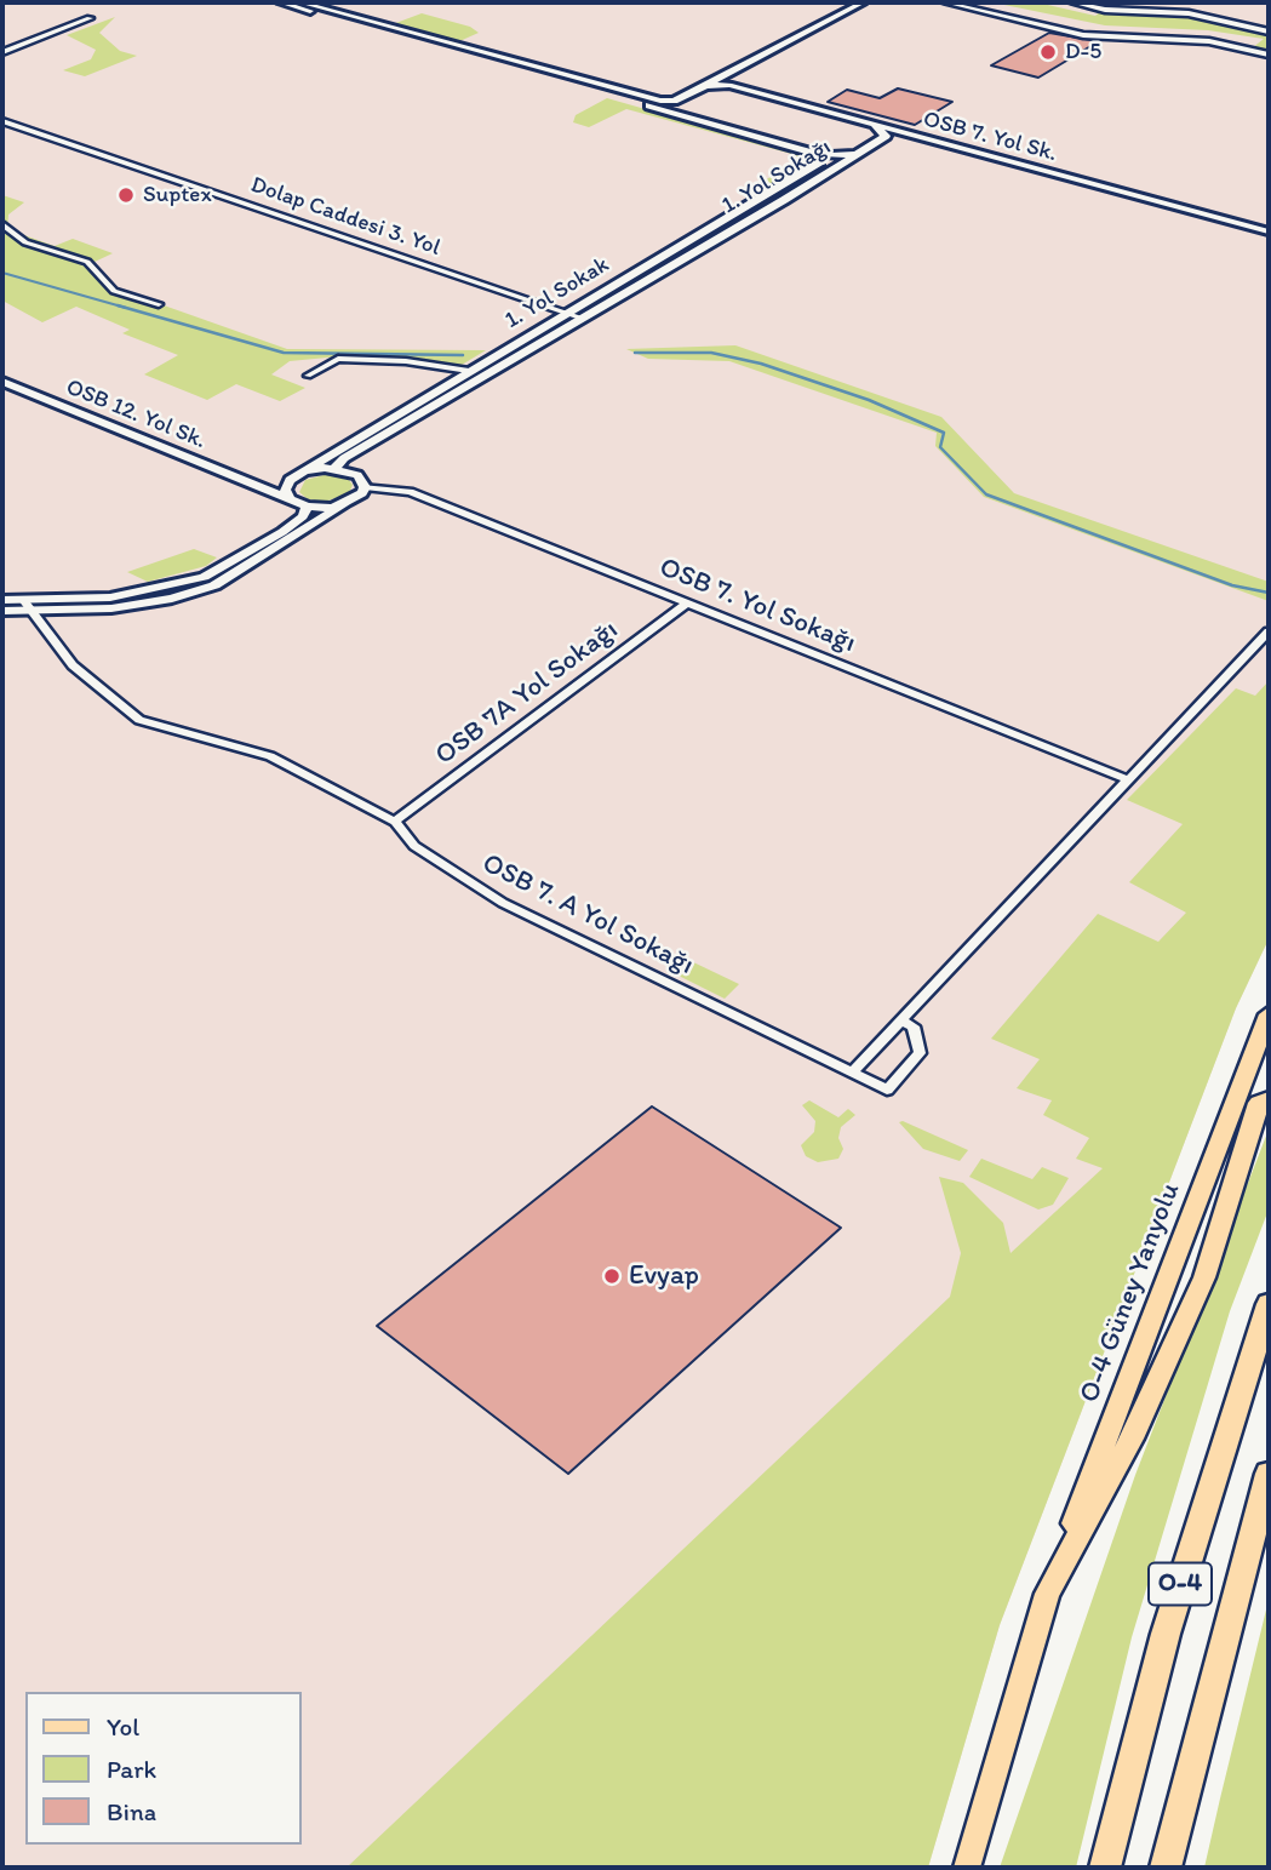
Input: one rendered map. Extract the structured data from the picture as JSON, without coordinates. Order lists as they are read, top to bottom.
{
  "streets": {
    "highway": ["O-4"],
    "main road": ["O-4 Güney Yanyolu"],
    "street": [
      "OSB 7. Yol Sk.",
      "1. Yol Sokağı",
      "Dolap Caddesi 3. Yol",
      "1. Yol Sokak",
      "OSB 12. Yol Sk.",
      "OSB 7. Yol Sokağı",
      "OSB 7A Yol Sokağı",
      "OSB 7. A Yol Sokağı"
    ]
  },
  "crossings": [
    ["1. Yol Sokağı", "Dolap Caddesi 3. Yol"],
    ["1. Yol Sokağı", "1. Yol Sokak"],
    ["Dolap Caddesi 3. Yol", "1. Yol Sokak"],
    ["OSB 7. Yol Sokağı", "OSB 7A Yol Sokağı"],
    ["OSB 7A Yol Sokağı", "OSB 7. A Yol Sokağı"]
  ],
  "places": ["D-5", "Suptex", "Evyap"],
  "legend": ["Yol", "Park", "Bina"]
}
